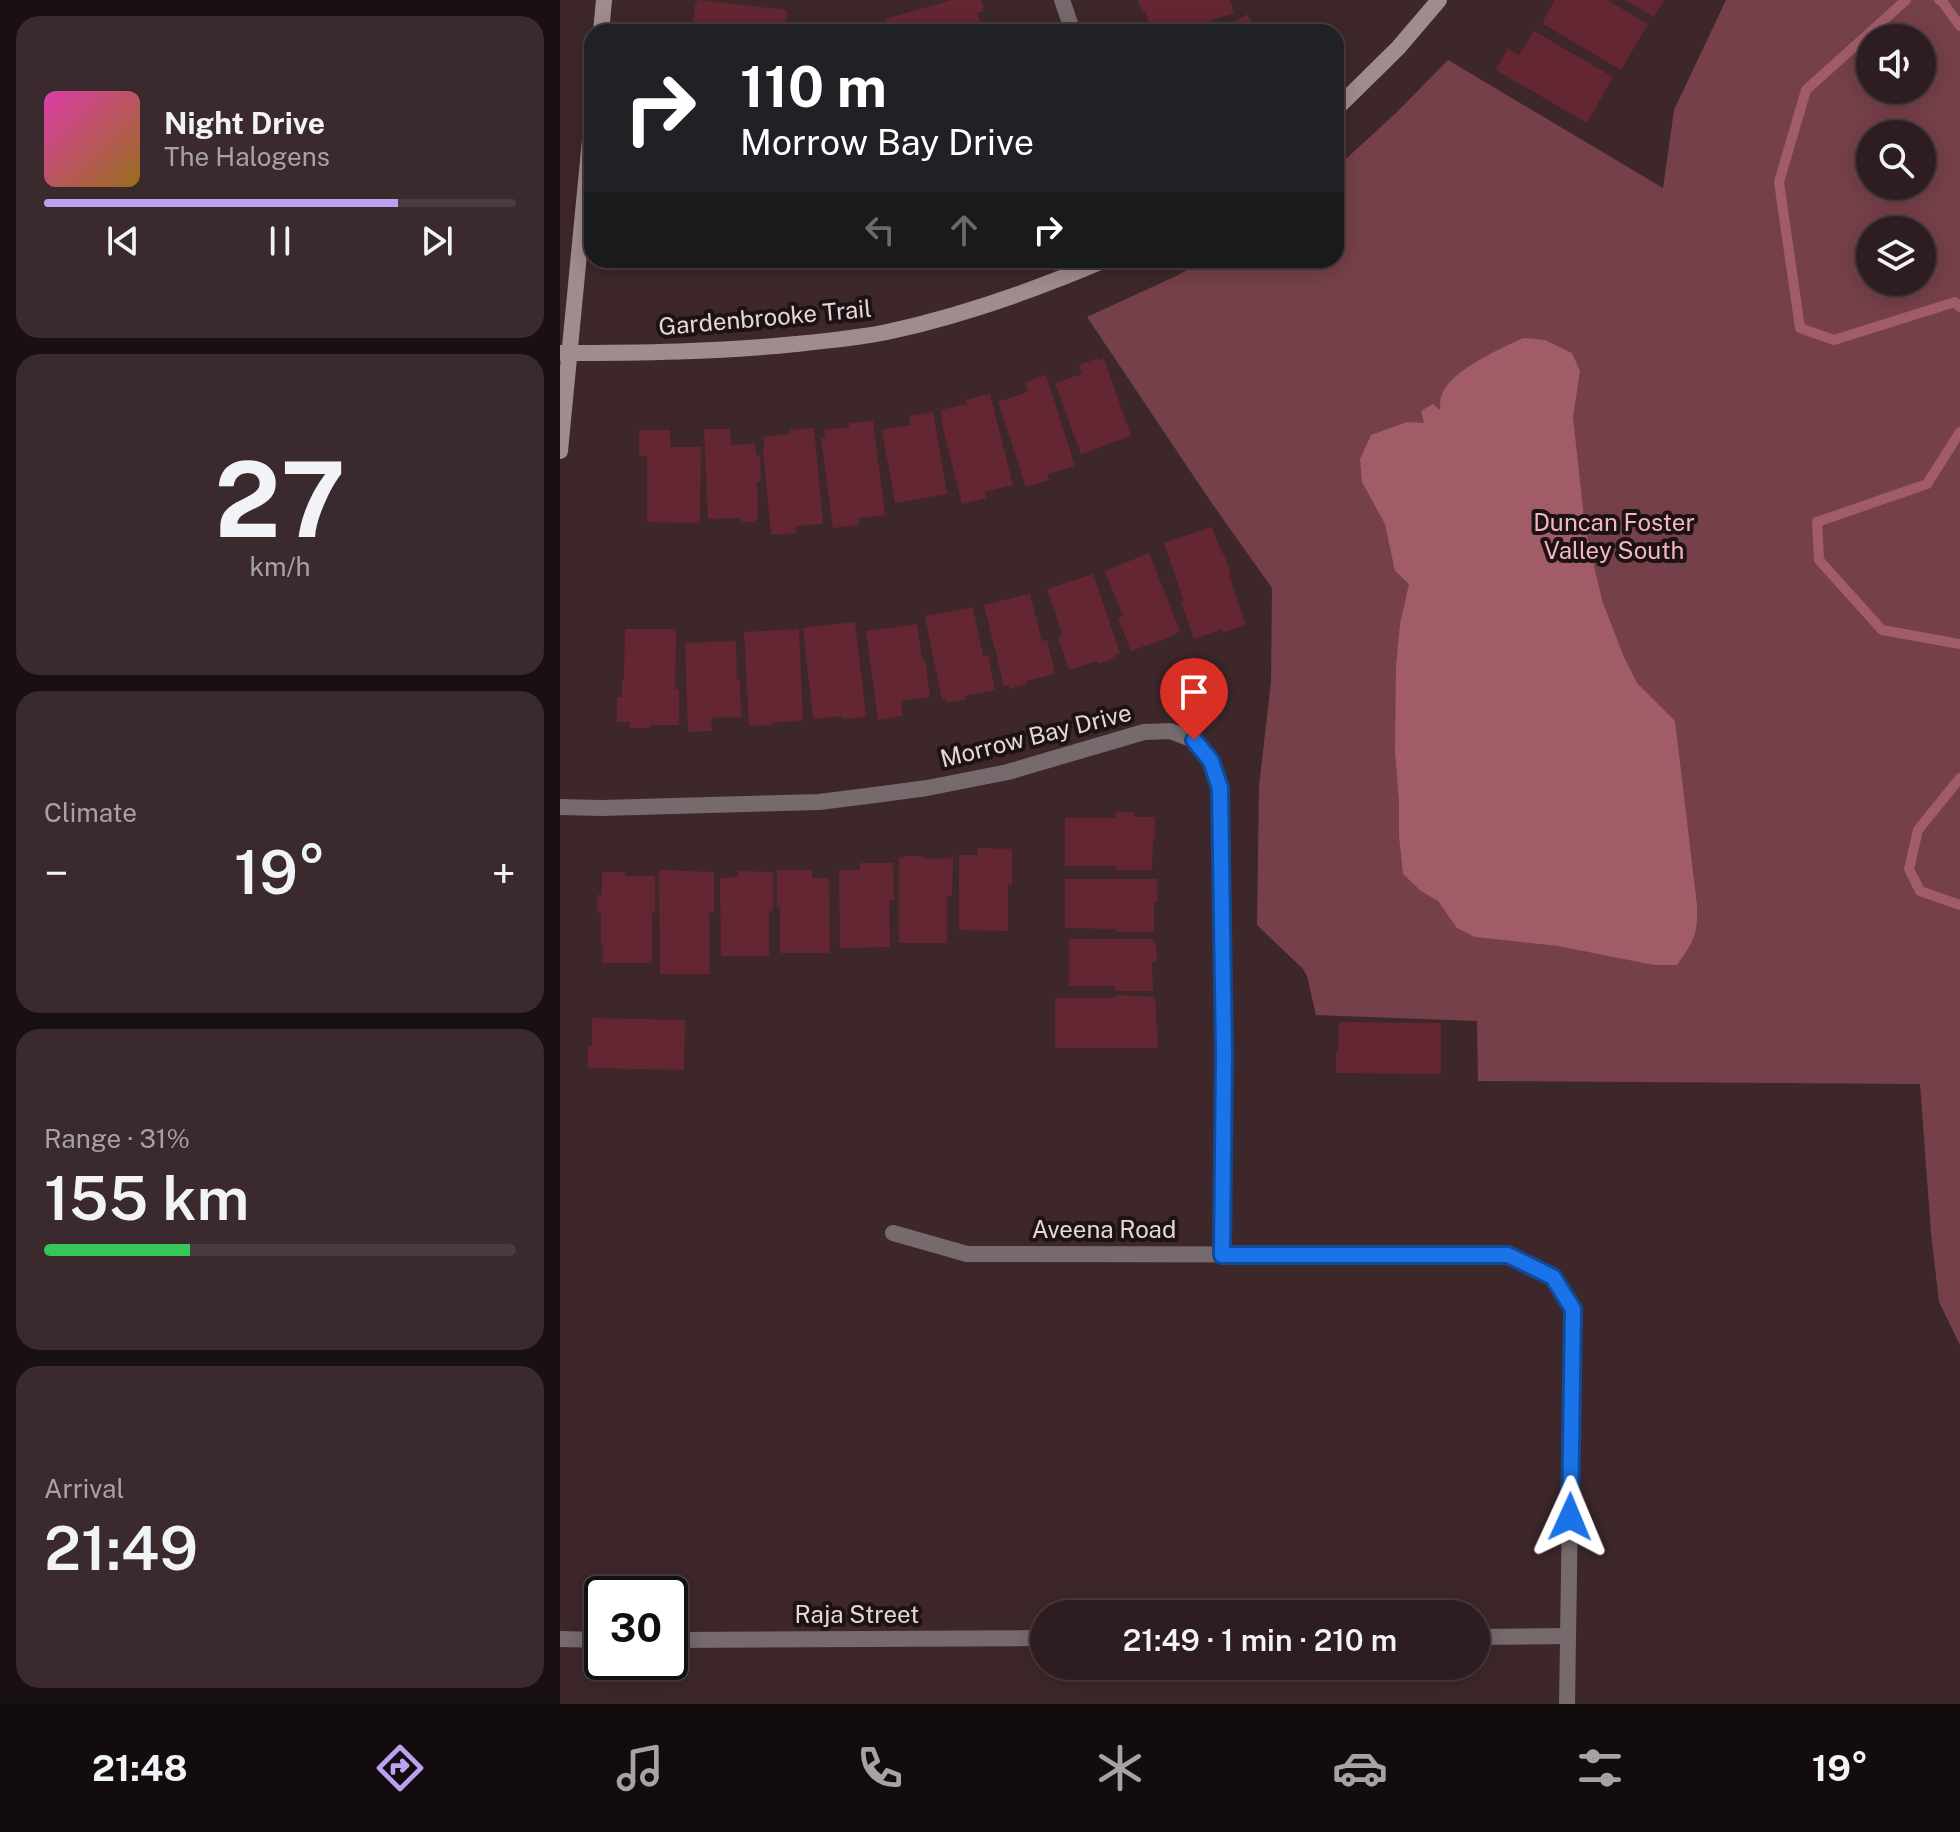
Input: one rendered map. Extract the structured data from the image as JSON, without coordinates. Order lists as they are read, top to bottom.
{
  "streets": {
    "street": [
      "Gardenbrooke Trail",
      "Morrow Bay Drive",
      "Aveena Road",
      "Raja Street"
    ]
  },
  "crossings": [
    ["Morrow Bay Drive", "Aveena Road"]
  ],
  "parks": ["Duncan Foster Valley South"],
  "page": {
    "turn": ["110 m", "Morrow Bay Drive"],
    "song": ["Night Drive", "The Halogens"],
    "tile": [
      ["27", "km/h"],
      "Climate",
      ["Range · 31%", "155 km"],
      ["Arrival", "21:49"]
    ],
    "heat": ["−", "19°", "+"],
    "limit": "30",
    "trip": "21:49 · 1 min · 210 m",
    "tabs": ["21:48", "19°"]
  }
}
